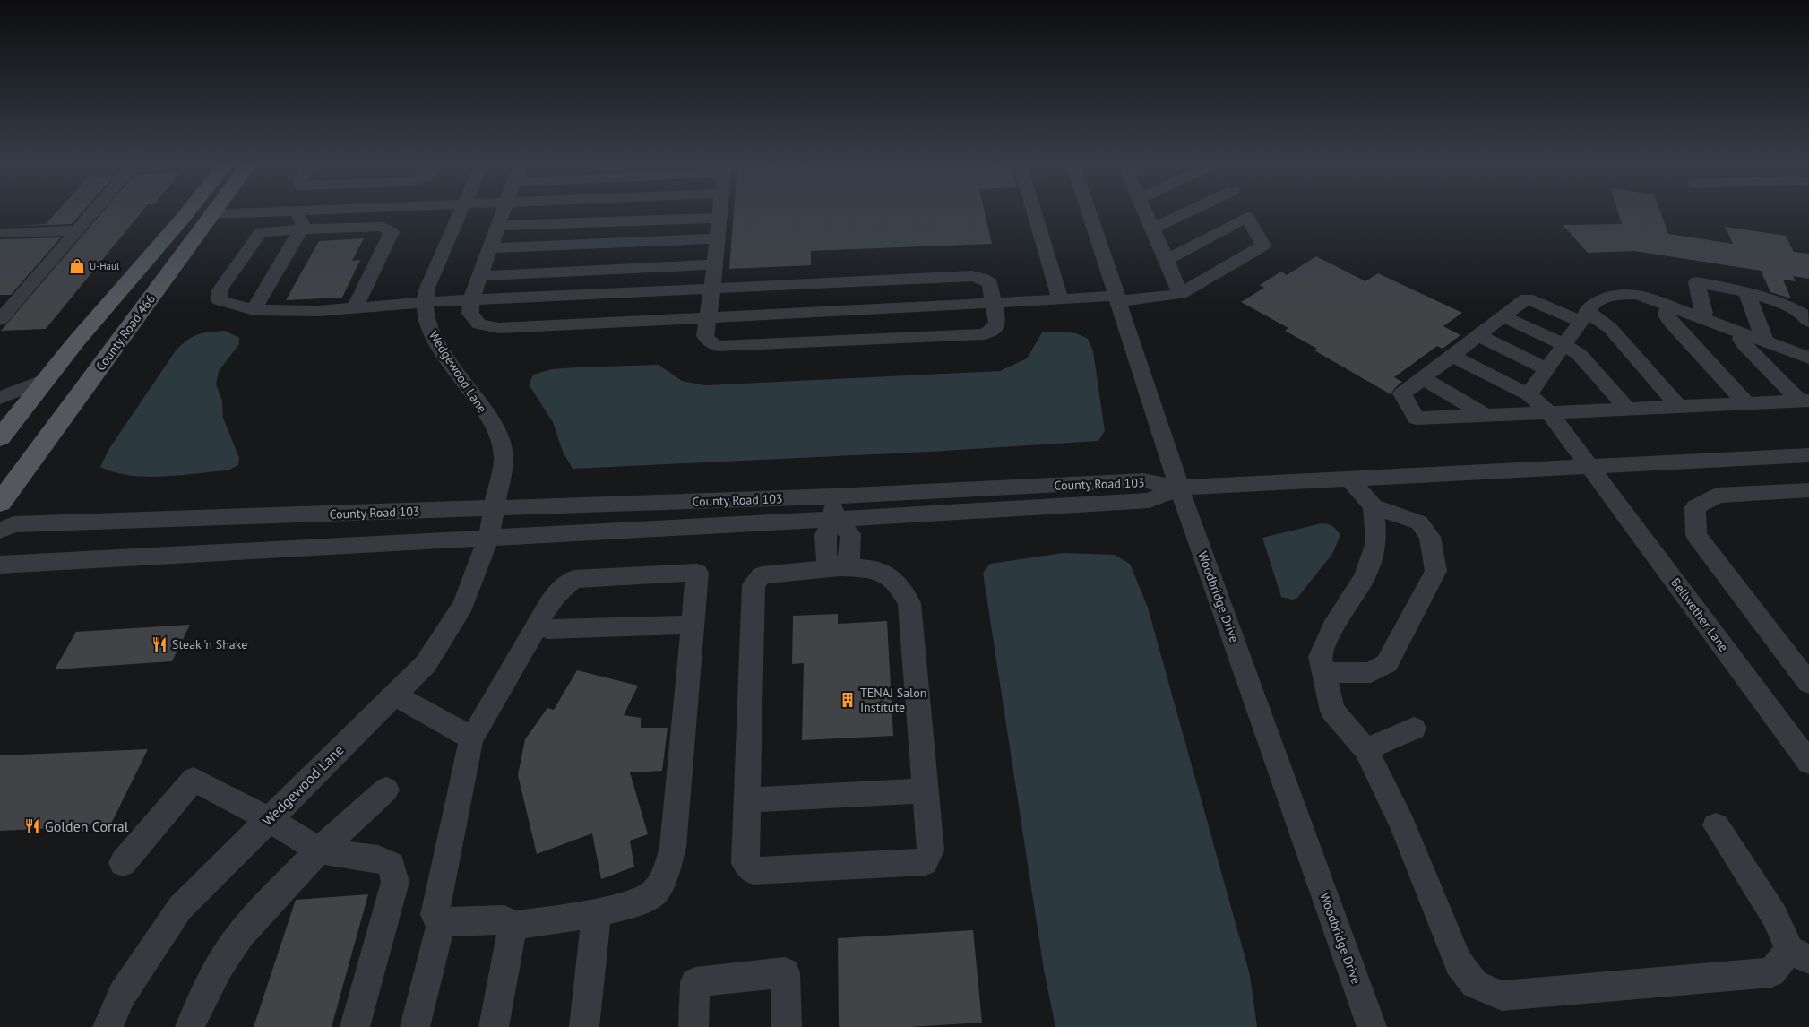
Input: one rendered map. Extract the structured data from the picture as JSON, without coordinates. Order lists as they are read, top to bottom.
{
  "streets": {
    "main road": ["County Road 466"],
    "street": [
      "Wedgewood Lane",
      "County Road 103",
      "Woodbridge Drive",
      "Bellwether Lane"
    ]
  },
  "crossings": [
    ["Wedgewood Lane", "County Road 103"],
    ["County Road 103", "Woodbridge Drive"]
  ],
  "places": {
    "shop": ["U-Haul"],
    "restaurant": ["Steak 'n Shake", "Golden Corral"],
    "building": ["TENAJ Salon Institute"]
  }
}
